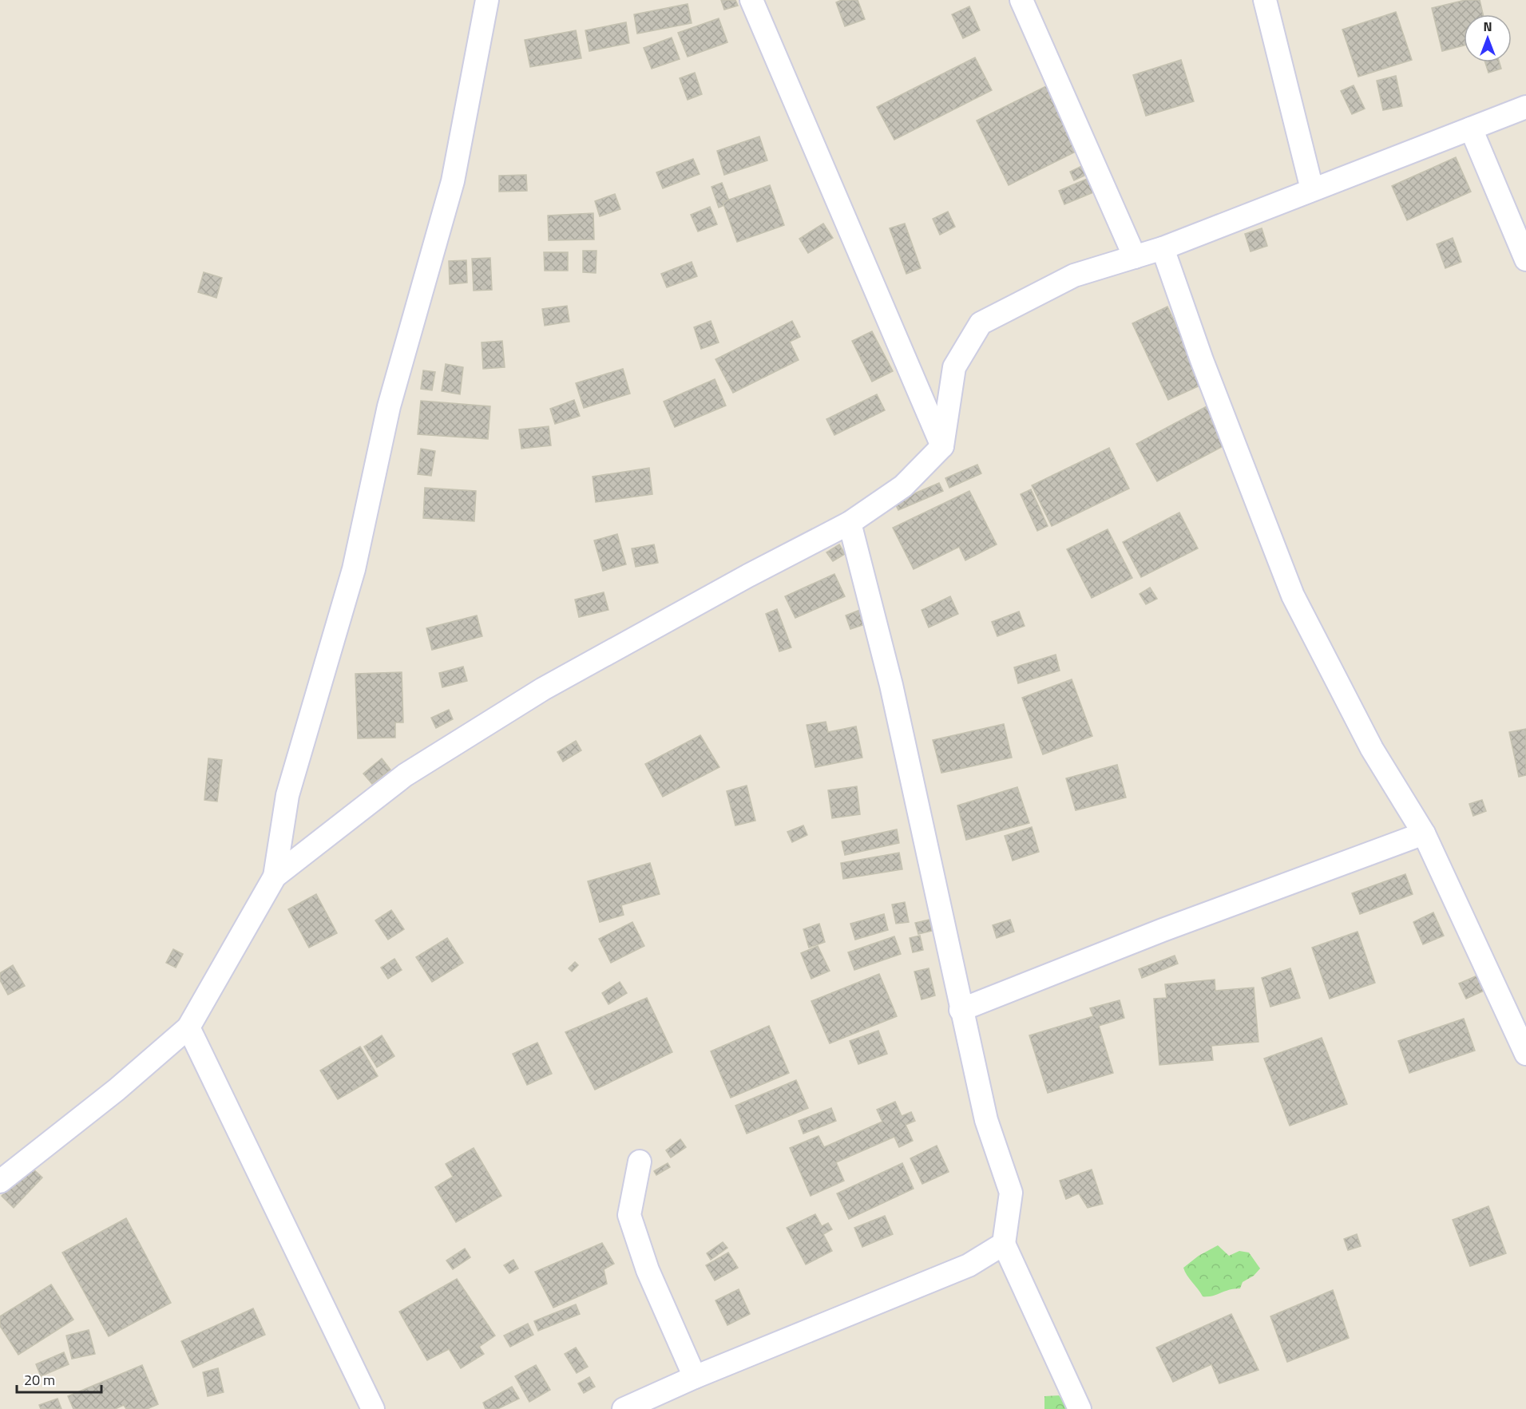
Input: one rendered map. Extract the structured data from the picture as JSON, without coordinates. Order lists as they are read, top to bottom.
{
  "scale_bar": "20 m",
  "north": "top"
}
